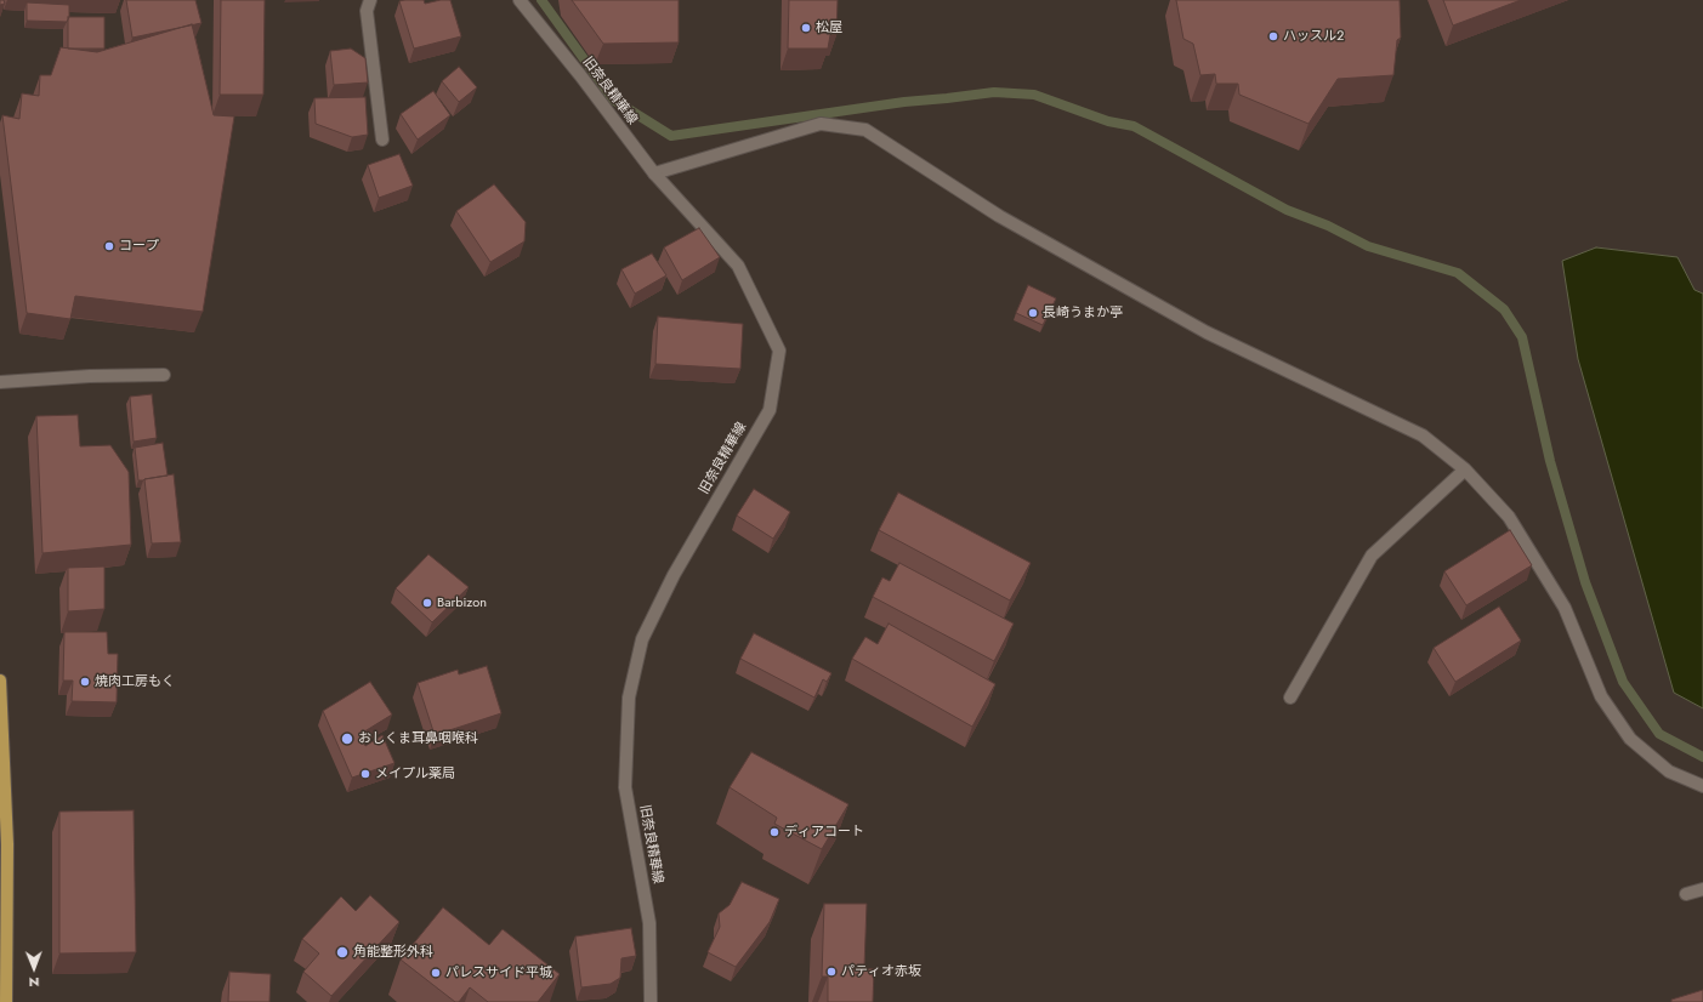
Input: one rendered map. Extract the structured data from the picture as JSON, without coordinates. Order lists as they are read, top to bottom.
{
  "streets": {
    "street": ["旧奈良精華線"]
  },
  "places": [
    "松屋",
    "ハッスル２",
    "コープ",
    "長崎うまか亭",
    "Barbizon",
    "焼肉工房もく",
    "おしくま耳鼻咽喉科",
    "メイプル薬局",
    "ディアコート",
    "角能整形外科",
    "パティオ赤坂",
    "パレスサイド平城"
  ],
  "north": "bottom"
}
